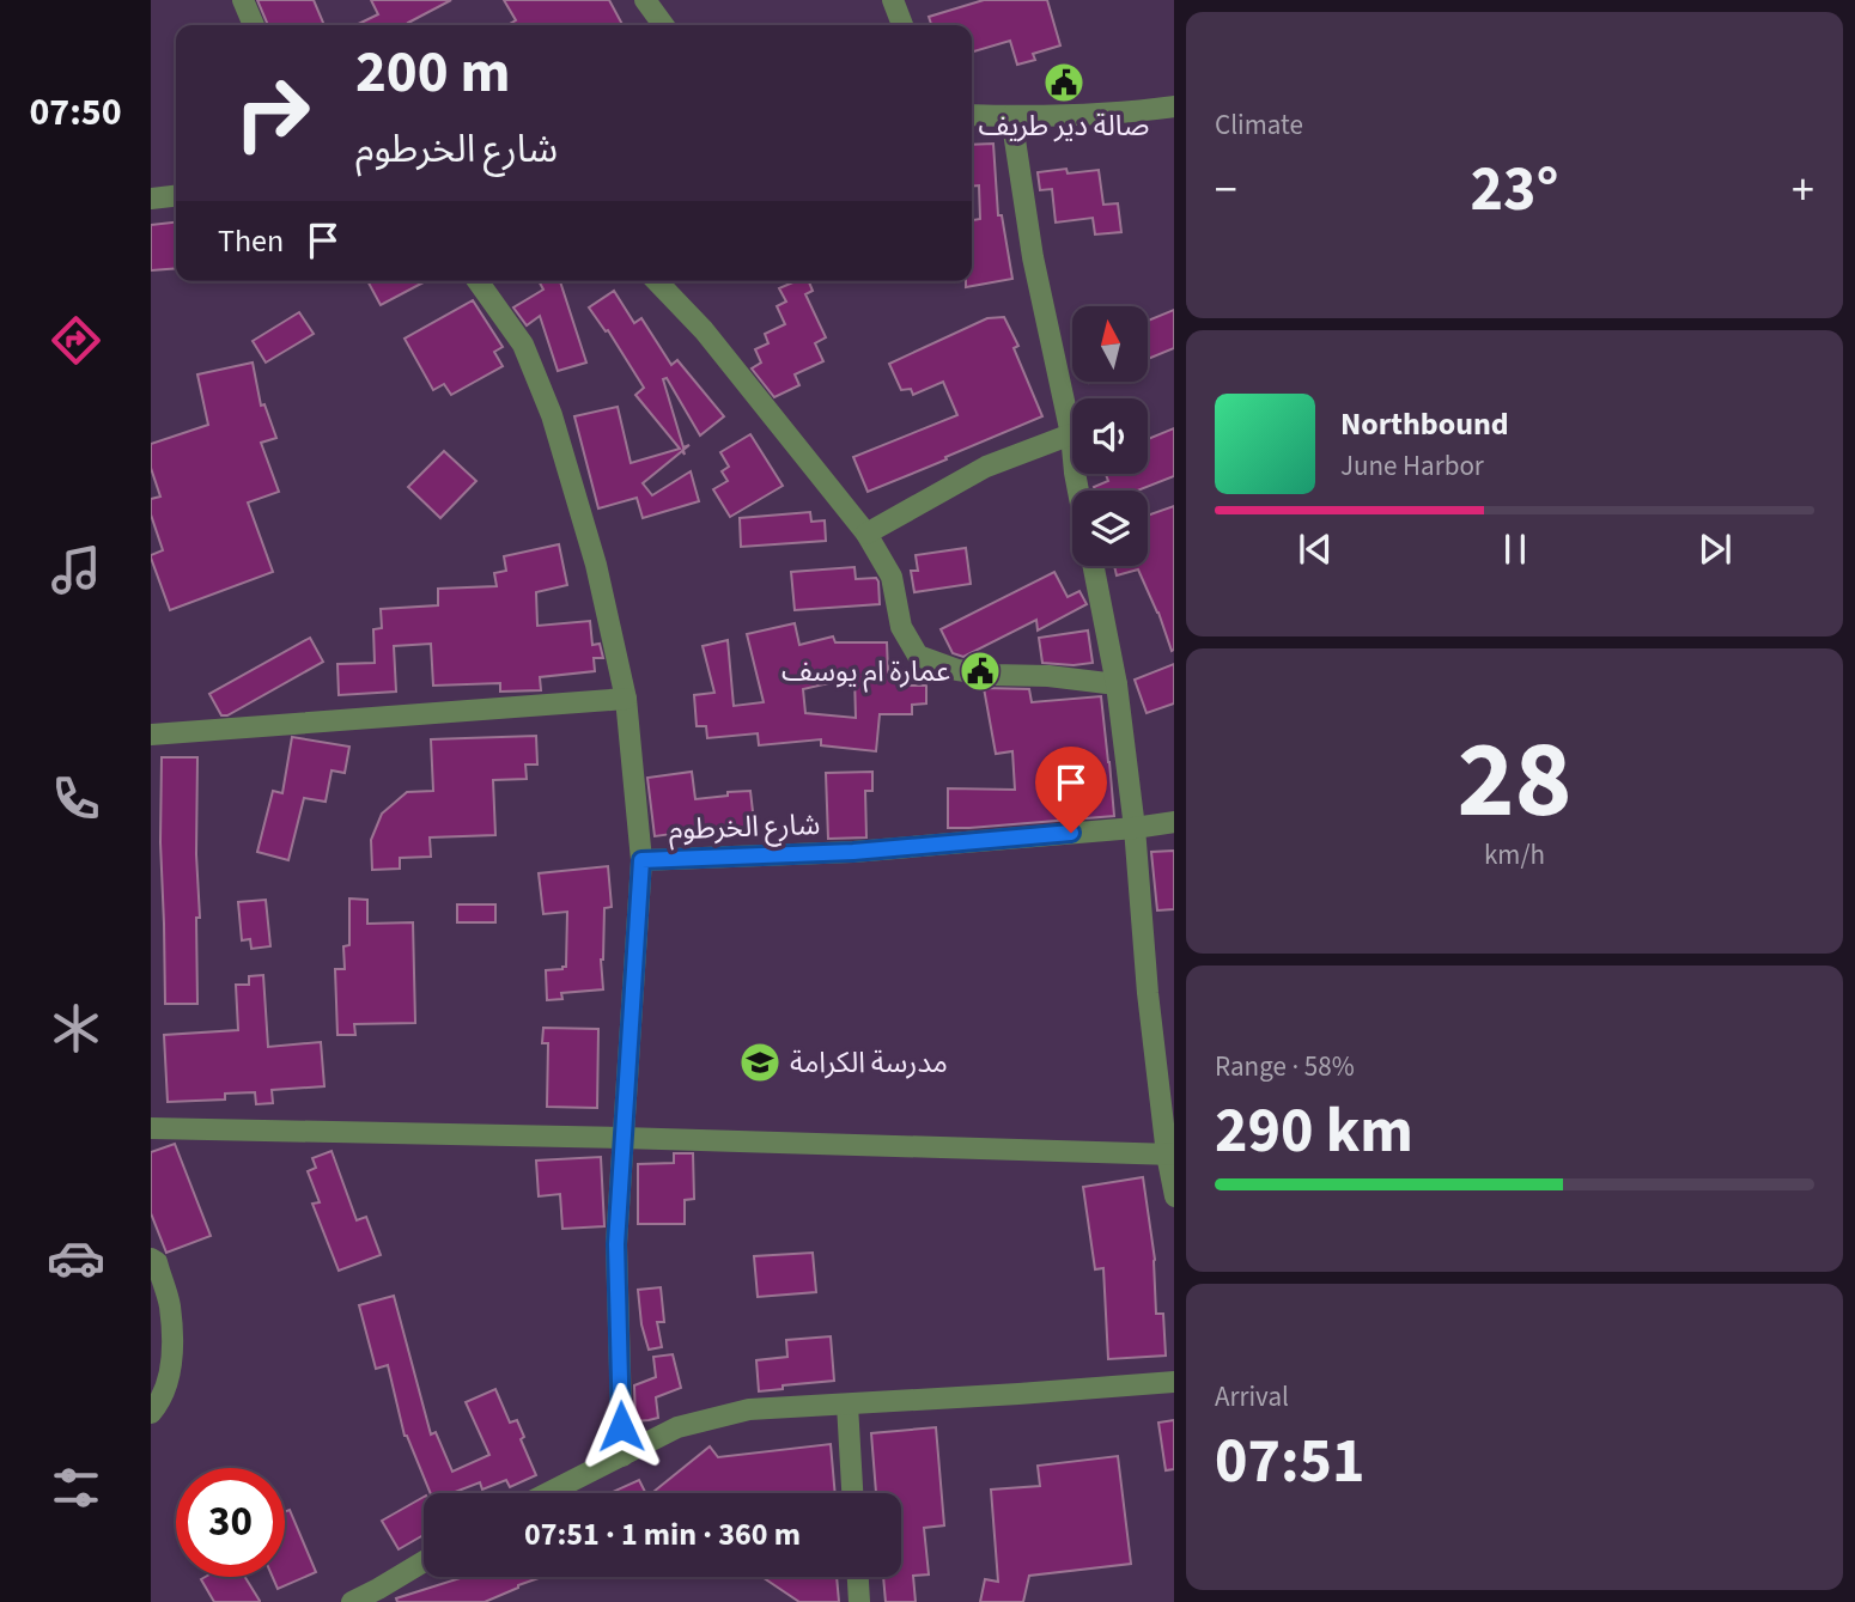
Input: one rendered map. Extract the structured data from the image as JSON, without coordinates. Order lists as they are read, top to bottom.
{
  "streets": {
    "street": ["شارع الخرطوم"]
  },
  "places": {
    "public building": ["صالة دير طريف", "عمارة ام يوسف"],
    "school or university": ["مدرسة الكرامة"]
  },
  "north": "top",
  "page": {
    "tabs": "07:50",
    "tile": [
      "Climate",
      ["28", "km/h"],
      ["Range · 58%", "290 km"],
      ["Arrival", "07:51"]
    ],
    "turn": ["200 m", "شارع الخرطوم"],
    "heat": ["−", "23°", "+"],
    "then": "Then",
    "song": ["Northbound", "June Harbor"],
    "limit": "30",
    "trip": "07:51 · 1 min · 360 m"
  }
}
